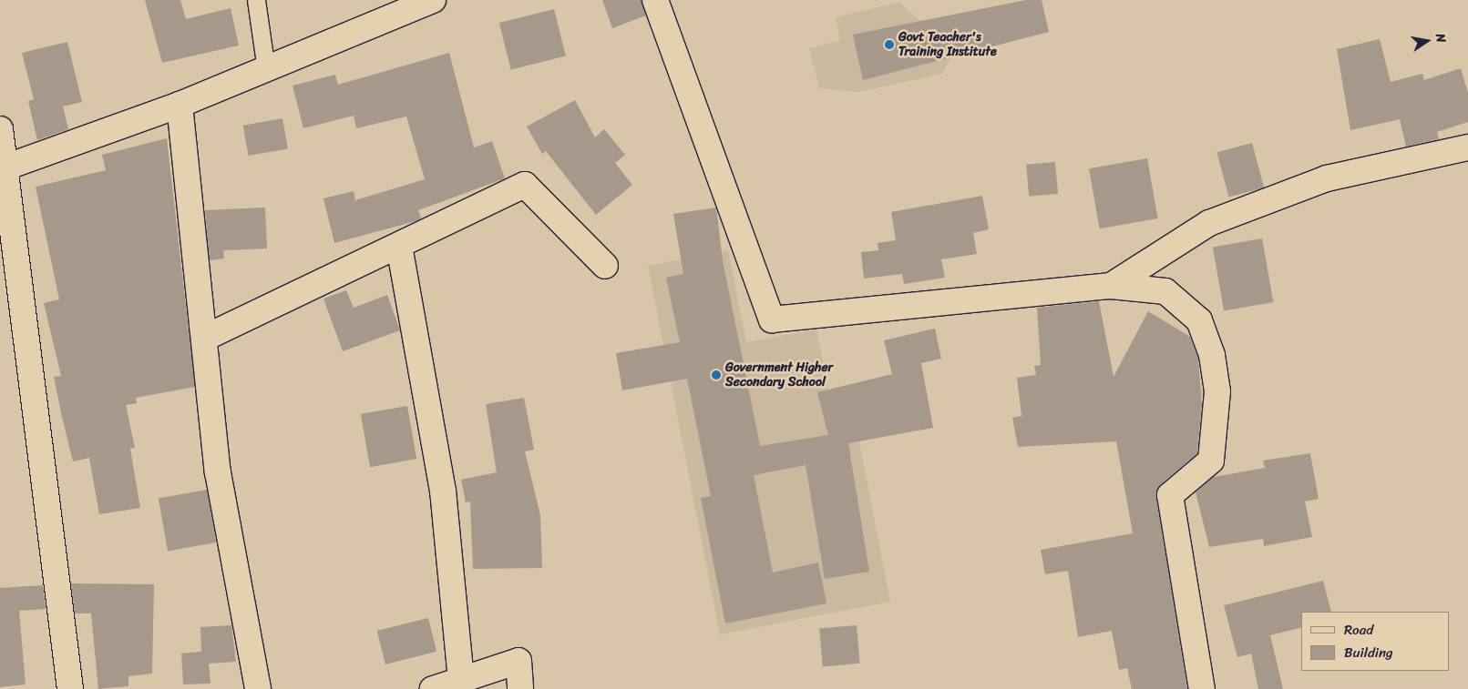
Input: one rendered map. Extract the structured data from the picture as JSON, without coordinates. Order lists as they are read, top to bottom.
{
  "places": ["Govt Teacher's Training Institute", "Government Higher Secondary School"],
  "legend": ["Road", "Building"],
  "north": "right"
}
